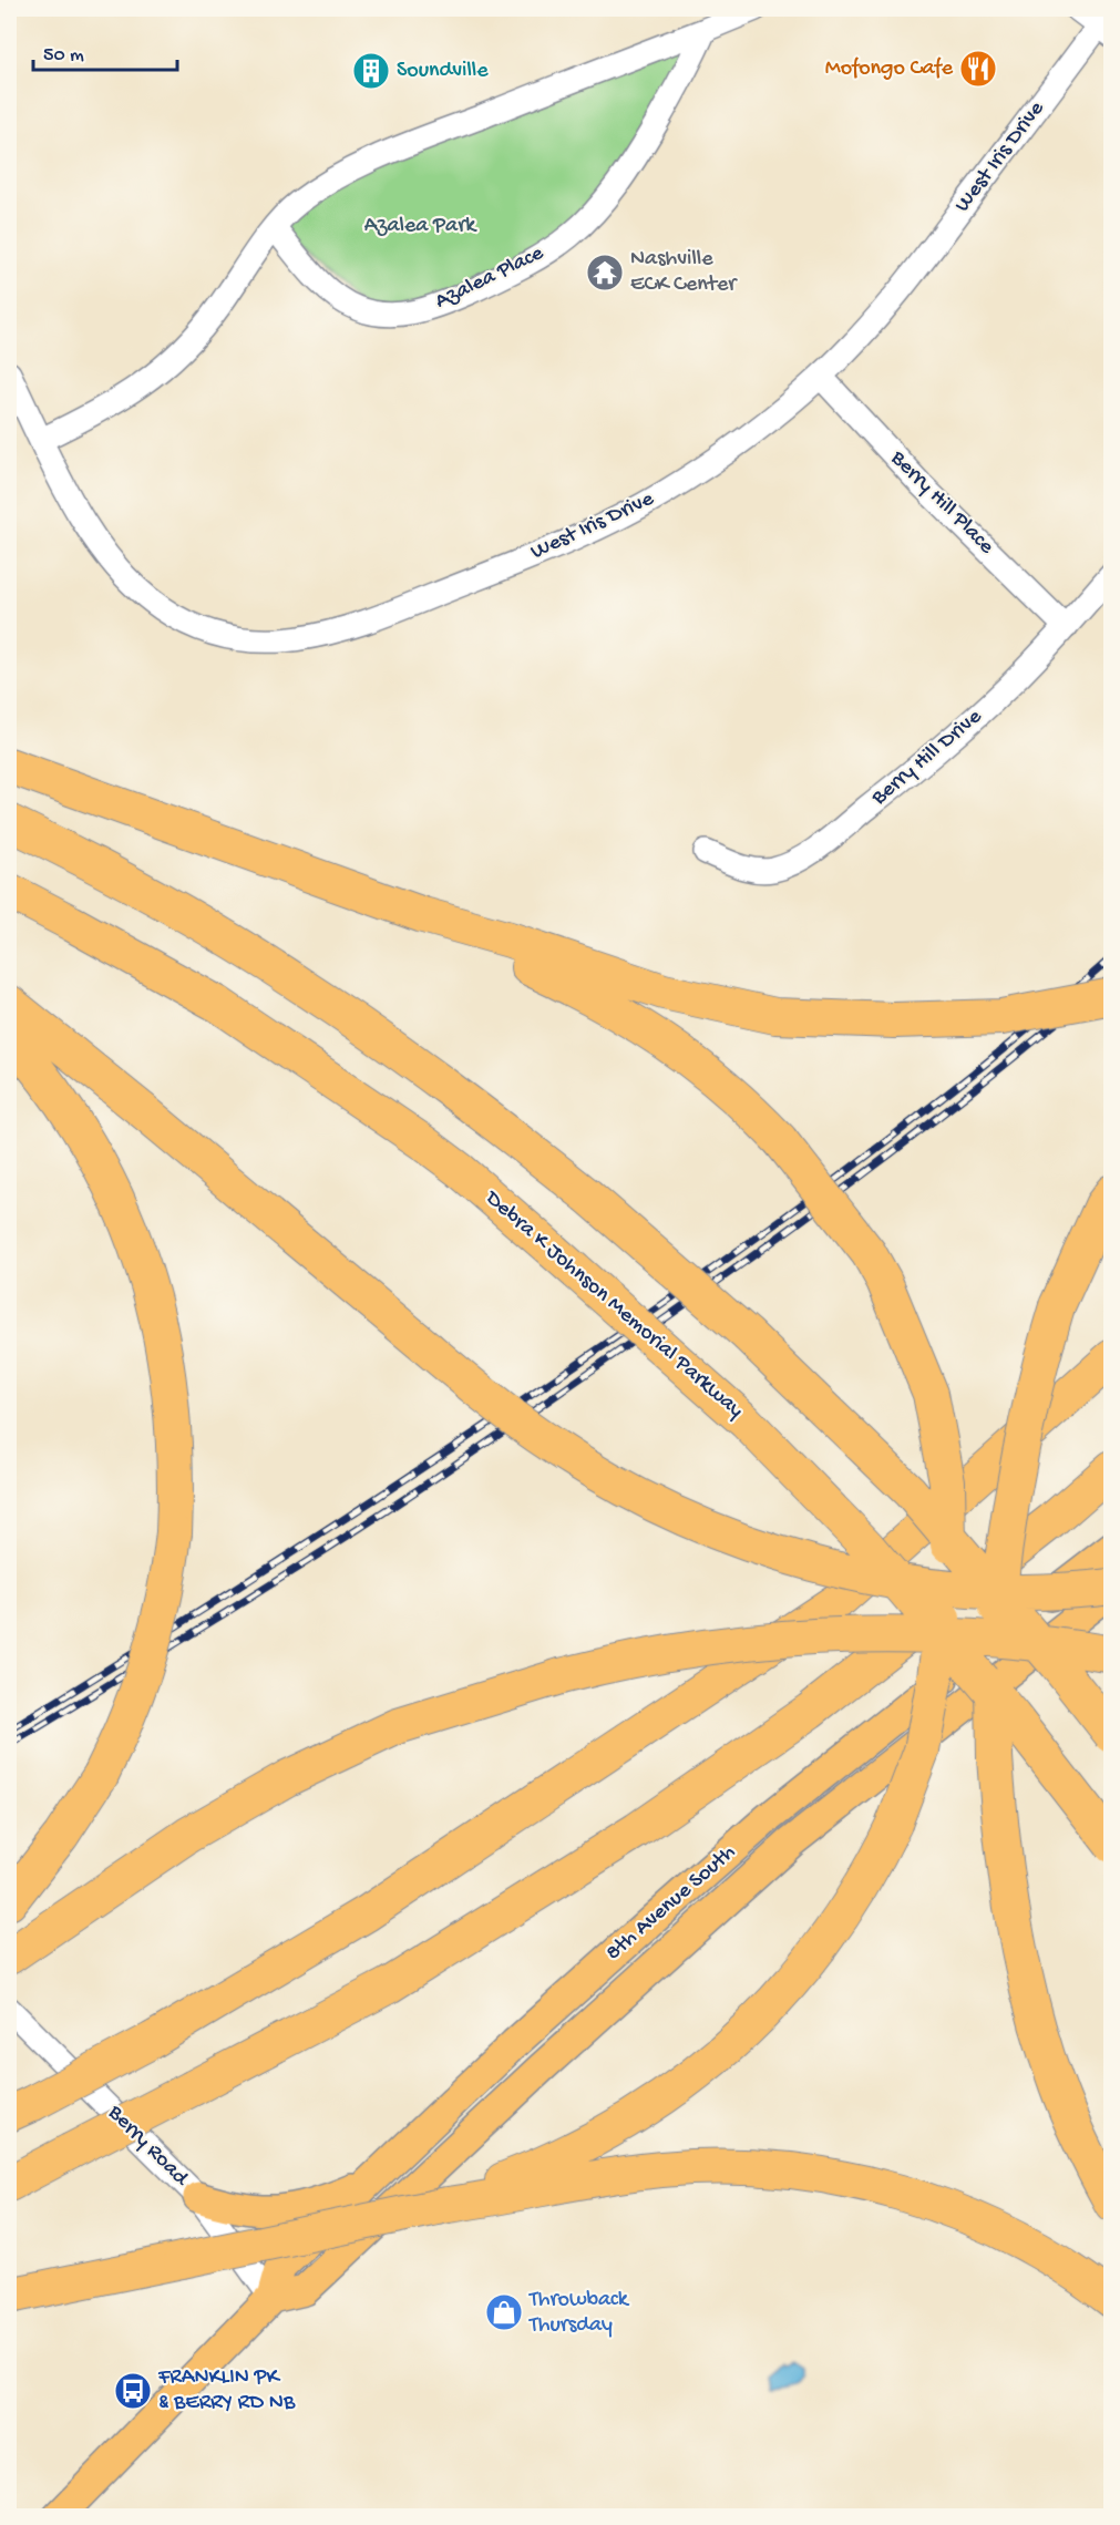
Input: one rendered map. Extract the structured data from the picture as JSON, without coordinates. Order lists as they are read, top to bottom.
{
  "streets": {
    "highway": ["Debra K Johnson Memorial Parkway"],
    "main road": ["8th Avenue South"],
    "street": [
      "West Iris Drive",
      "Azalea Place",
      "Berry Hill Place",
      "Berry Hill Drive",
      "Berry Road"
    ]
  },
  "crossings": [
    ["West Iris Drive", "Berry Hill Place"],
    ["Berry Hill Place", "Berry Hill Drive"],
    ["8th Avenue South", "Berry Road"]
  ],
  "parks": ["Azalea Park"],
  "places": {
    "restaurant": ["Mofongo Cafe"],
    "building": ["Soundville"],
    "temple": ["Nashville ECK Center"],
    "shop": ["Throwback Thursday"],
    "bus stop": ["FRANKLIN PK & BERRY RD NB"]
  },
  "scale_bar": "50 m"
}
